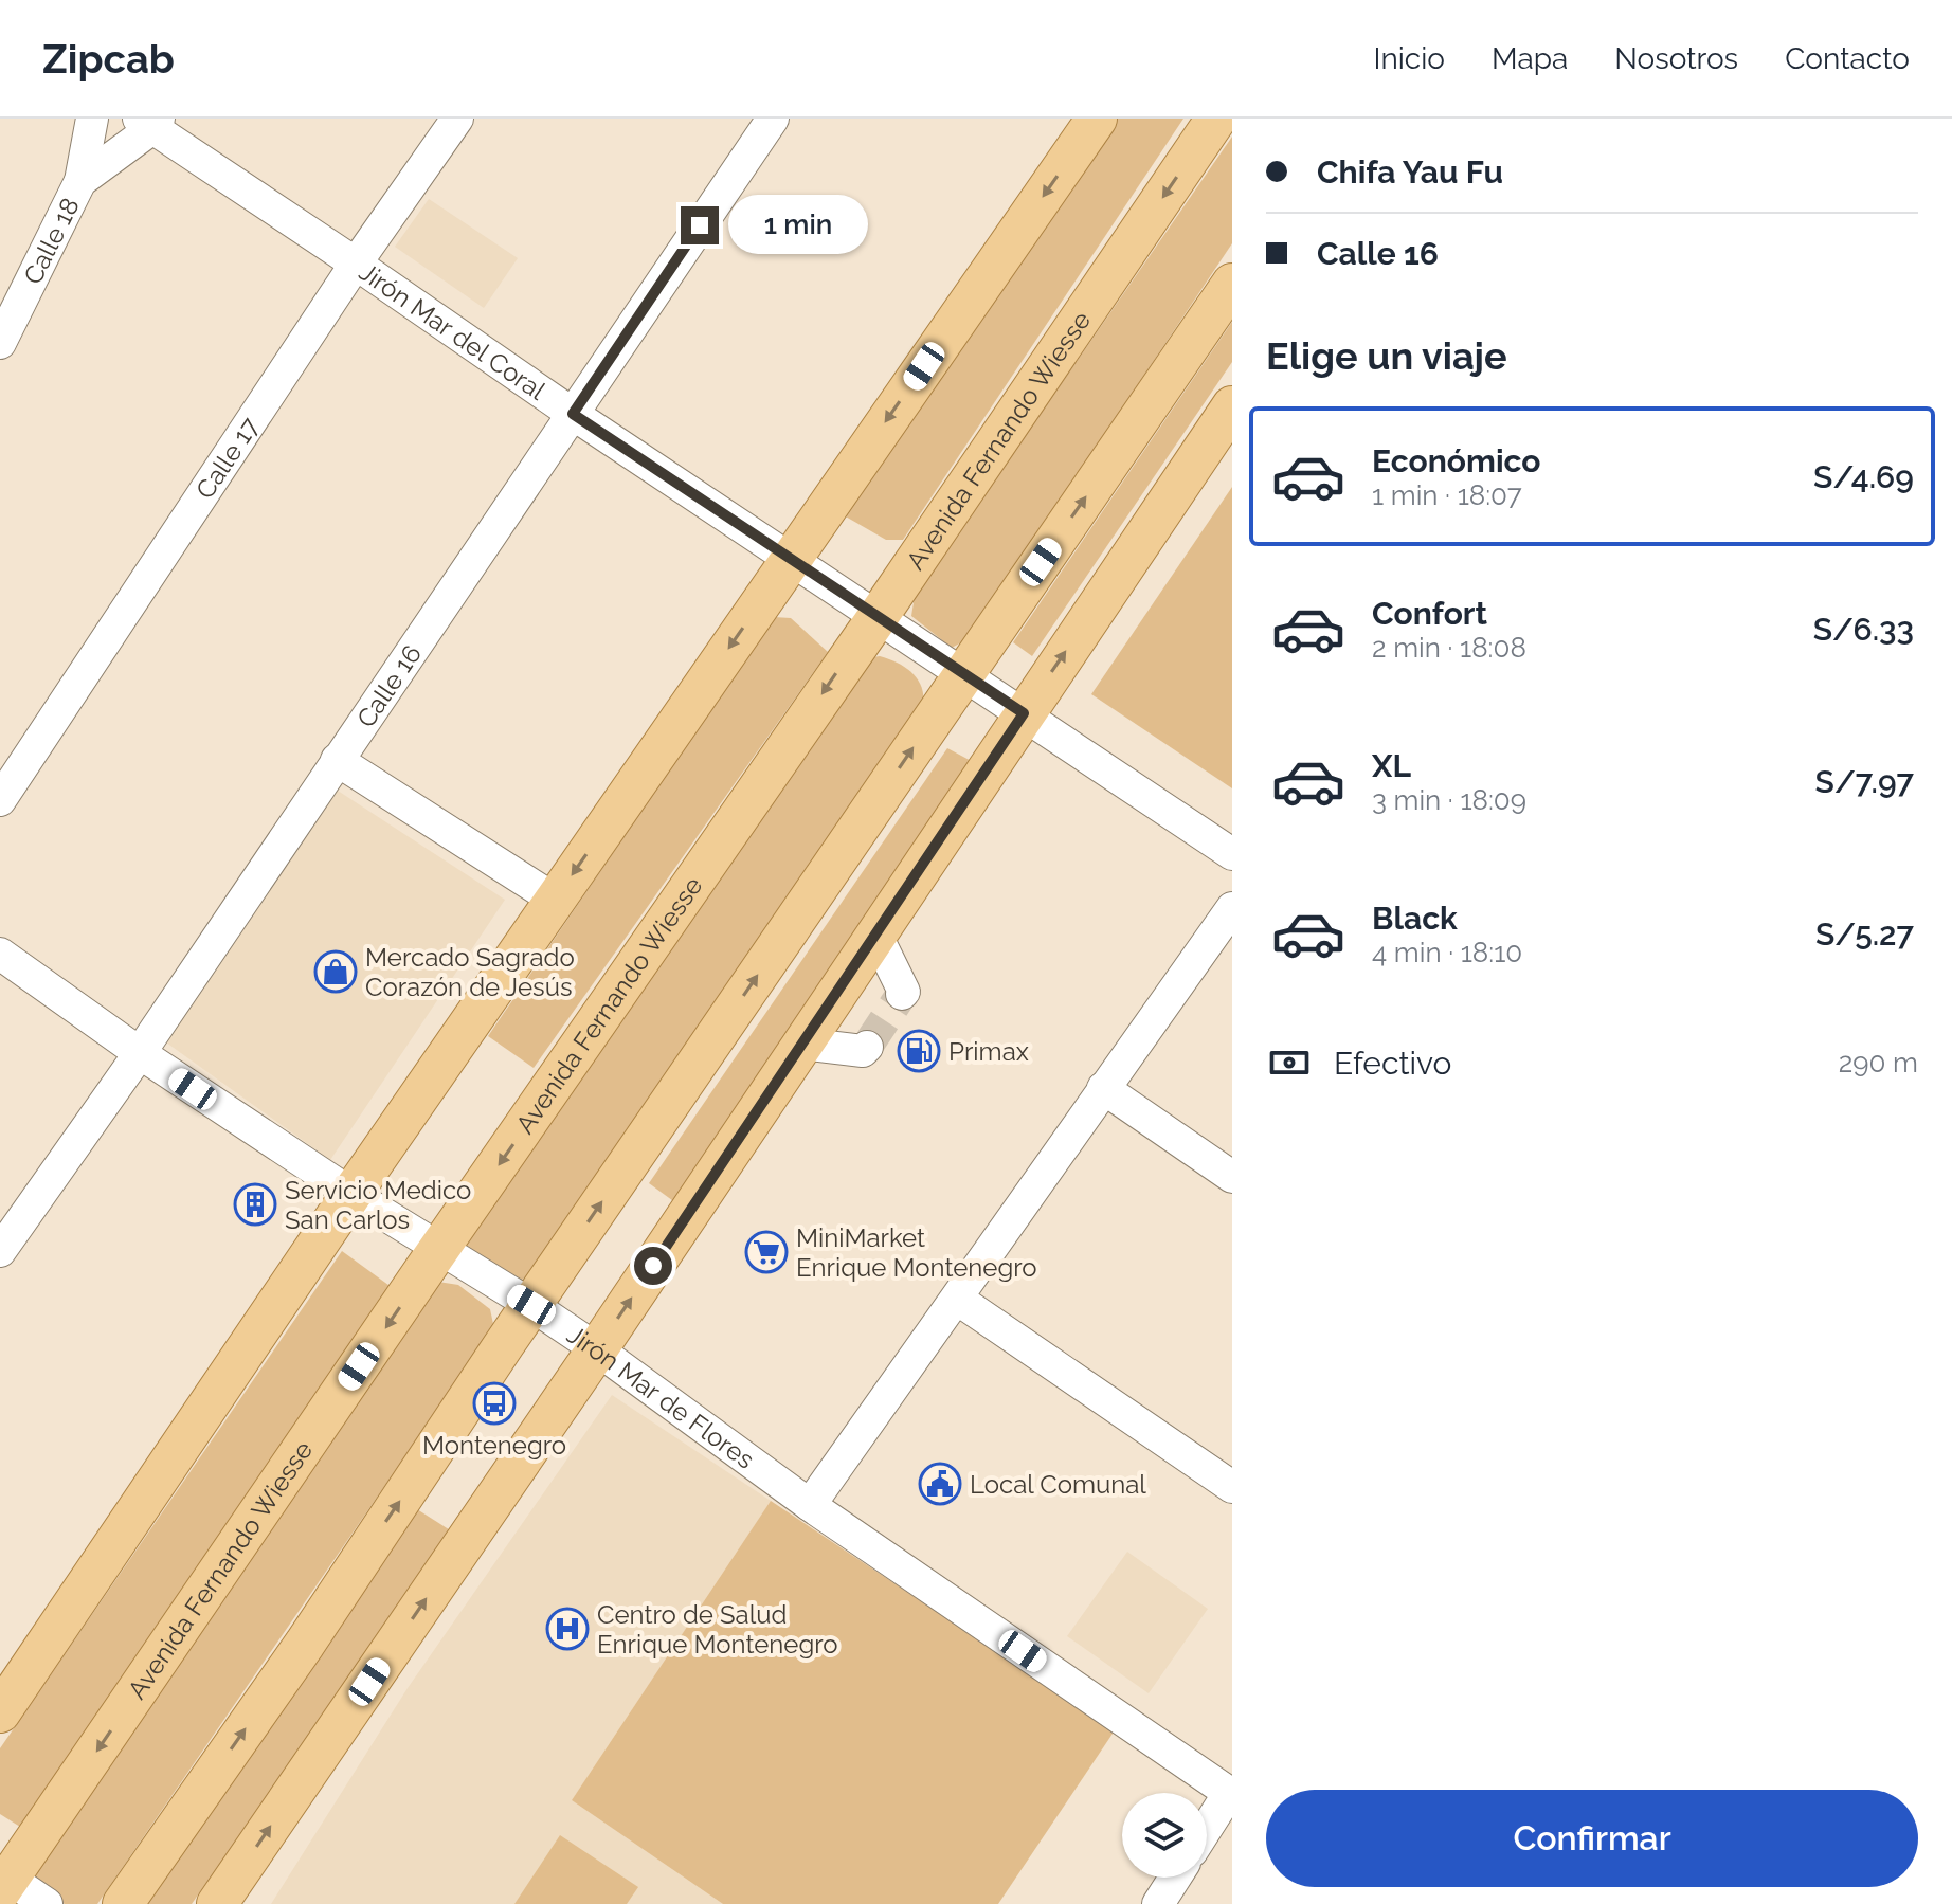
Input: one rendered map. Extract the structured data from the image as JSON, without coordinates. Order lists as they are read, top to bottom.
{
  "streets": {
    "main road": ["Avenida Fernando Wiesse"],
    "street": [
      "Calle 18",
      "Jirón Mar del Coral",
      "Calle 17",
      "Calle 16",
      "Jirón Mar de Flores"
    ]
  },
  "crossings": [
    ["Calle 18", "Jirón Mar del Coral"],
    ["Jirón Mar del Coral", "Avenida Fernando Wiesse"],
    ["Jirón Mar del Coral", "Calle 17"],
    ["Jirón Mar del Coral", "Calle 16"],
    ["Avenida Fernando Wiesse", "Jirón Mar de Flores"],
    ["Calle 16", "Jirón Mar de Flores"]
  ],
  "places": {
    "shop": ["Mercado Sagrado Corazón de Jesús"],
    "fuel station": ["Primax"],
    "building": ["Servicio Medico San Carlos"],
    "supermarket": ["MiniMarket Enrique Montenegro"],
    "bus stop": ["Montenegro"],
    "public building": ["Local Comunal"],
    "hospital": ["Centro de Salud Enrique Montenegro"]
  },
  "page": {
    "header": "Zipcab",
    "nav": [
      "Inicio",
      "Mapa",
      "Nosotros",
      "Contacto"
    ],
    "banner": ["Chifa Yau Fu", "Calle 16"],
    "bubble": "1 min",
    "heading": "Elige un viaje",
    "list": [
      {
        "name": "Económico",
        "note": "1 min · 18:07",
        "value": "S/4.69"
      },
      {
        "name": "Confort",
        "note": "2 min · 18:08",
        "value": "S/6.33"
      },
      {
        "name": "XL",
        "note": "3 min · 18:09",
        "value": "S/7.97"
      },
      {
        "name": "Black",
        "note": "4 min · 18:10",
        "value": "S/5.27"
      }
    ],
    "pay": ["Efectivo", "290 m"],
    "buttons": "Confirmar"
  }
}
